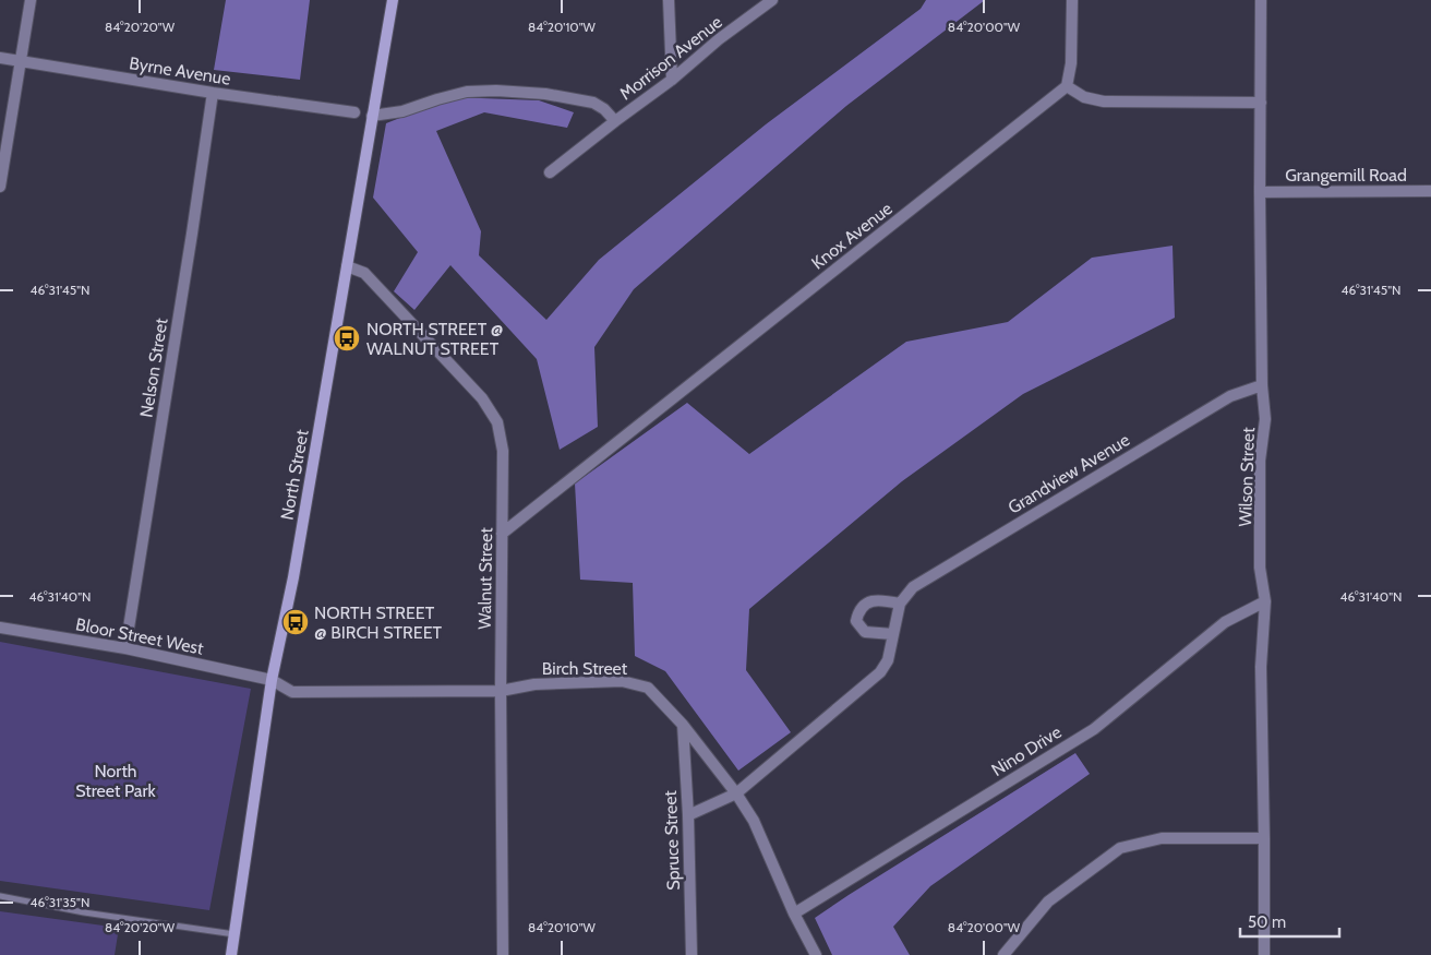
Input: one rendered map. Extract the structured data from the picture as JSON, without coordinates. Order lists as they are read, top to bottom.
{
  "streets": {
    "main road": ["North Street"],
    "street": [
      "Morrison Avenue",
      "Byrne Avenue",
      "Grangemill Road",
      "Knox Avenue",
      "Nelson Street",
      "Grandview Avenue",
      "Wilson Street",
      "Walnut Street",
      "Bloor Street West",
      "Birch Street",
      "Nino Drive",
      "Spruce Street"
    ]
  },
  "crossings": [
    ["Morrison Avenue", "North Street"],
    ["Byrne Avenue", "Nelson Street"],
    ["Grangemill Road", "Wilson Street"],
    ["Knox Avenue", "Walnut Street"],
    ["Nelson Street", "Bloor Street West"],
    ["Grandview Avenue", "Wilson Street"],
    ["North Street", "Walnut Street"],
    ["North Street", "Bloor Street West"],
    ["North Street", "Birch Street"],
    ["Wilson Street", "Nino Drive"],
    ["Walnut Street", "Birch Street"],
    ["Bloor Street West", "Birch Street"],
    ["Birch Street", "Nino Drive"],
    ["Birch Street", "Spruce Street"]
  ],
  "parks": ["North Street Park"],
  "places": {
    "bus stop": ["NORTH STREET @ WALNUT STREET", "NORTH STREET @ BIRCH STREET"]
  },
  "scale_bar": "50 m",
  "coordinates": [
    "84°20'20\"W",
    "84°20'10\"W",
    "84°20'00\"W",
    "46°31'45\"N",
    "46°31'40\"N",
    "46°31'35\"N"
  ]
}
